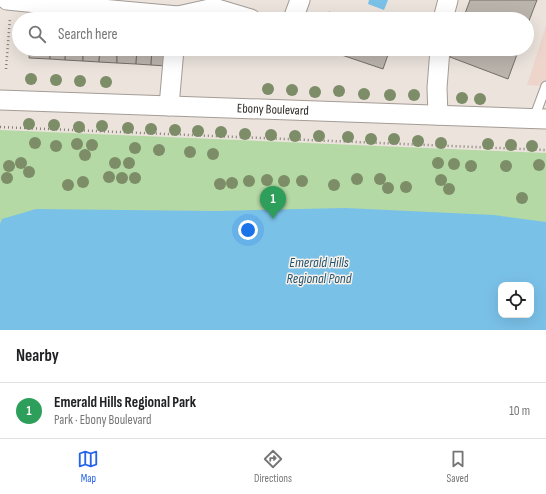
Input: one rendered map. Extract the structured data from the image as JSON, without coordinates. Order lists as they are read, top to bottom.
{
  "streets": {
    "street": ["Ebony Boulevard"]
  },
  "water": ["Emerald Hills Regional Pond"],
  "page": {
    "search": "Search here",
    "pins": "1",
    "heading": "Nearby",
    "list": [
      {
        "mark": "1",
        "name": "Emerald Hills Regional Park",
        "note": "Park · Ebony Boulevard",
        "value": "10 m"
      }
    ],
    "nav": ["Map", "Directions", "Saved"]
  }
}
